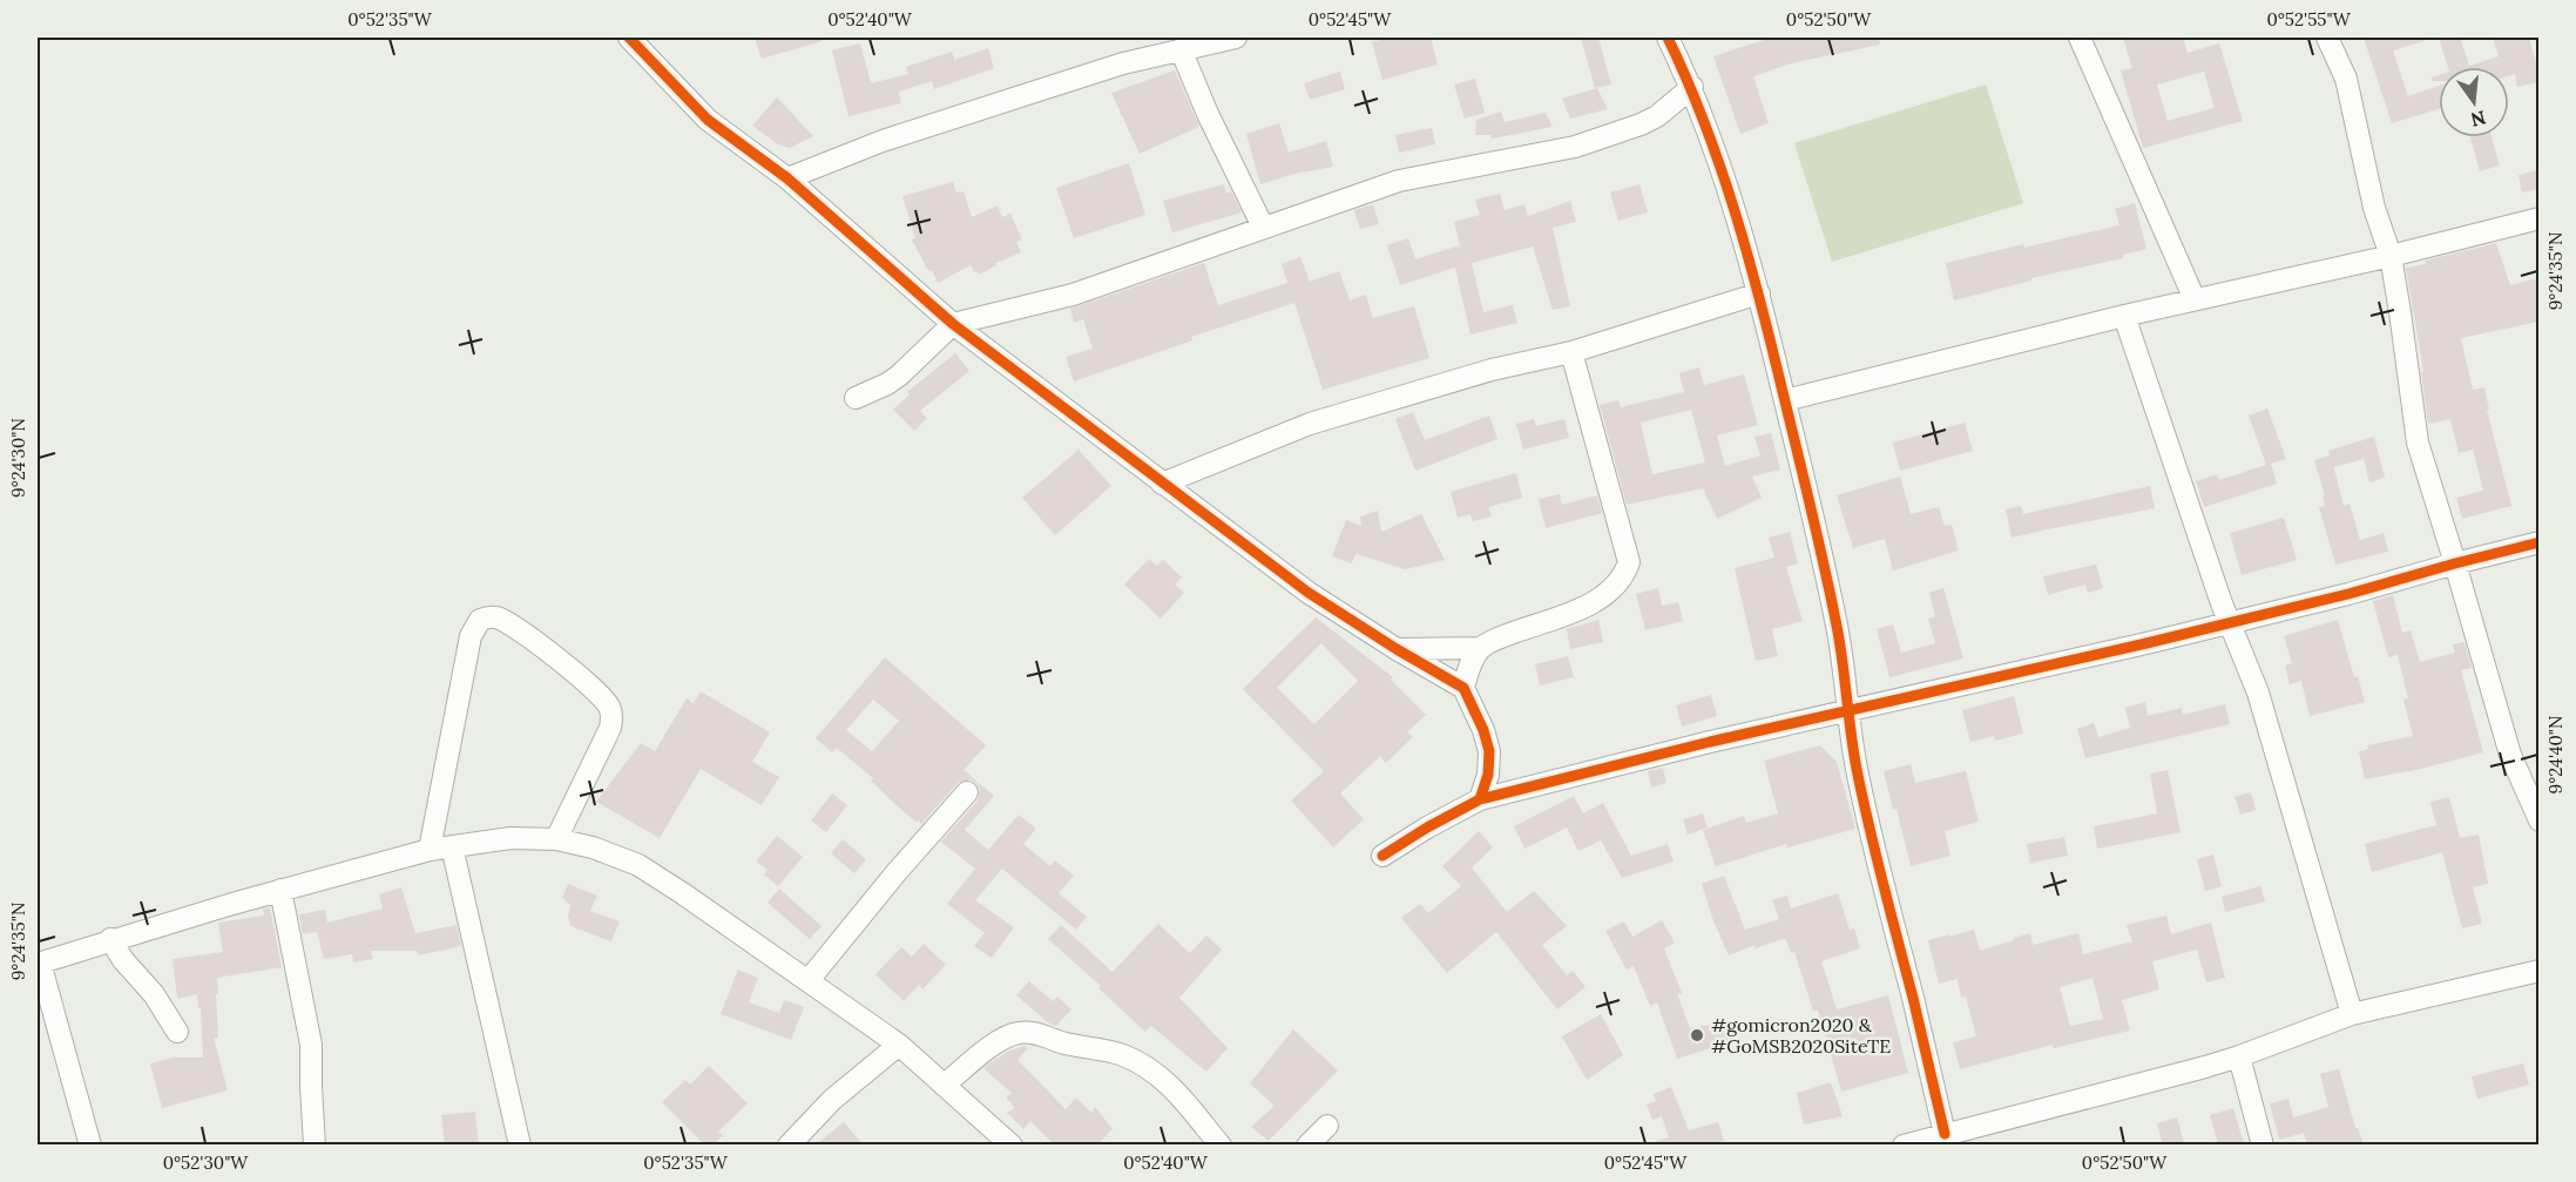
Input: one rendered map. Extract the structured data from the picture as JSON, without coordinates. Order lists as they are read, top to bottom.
{
  "places": ["#gomicron2020 & #GoMSB2020SiteTE"],
  "north": "bottom",
  "coordinates": [
    "0°52'35\"W",
    "0°52'40\"W",
    "0°52'45\"W",
    "0°52'50\"W",
    "0°52'55\"W",
    "9°24'35\"N",
    "9°24'30\"N",
    "9°24'40\"N",
    "0°52'30\"W"
  ]
}
